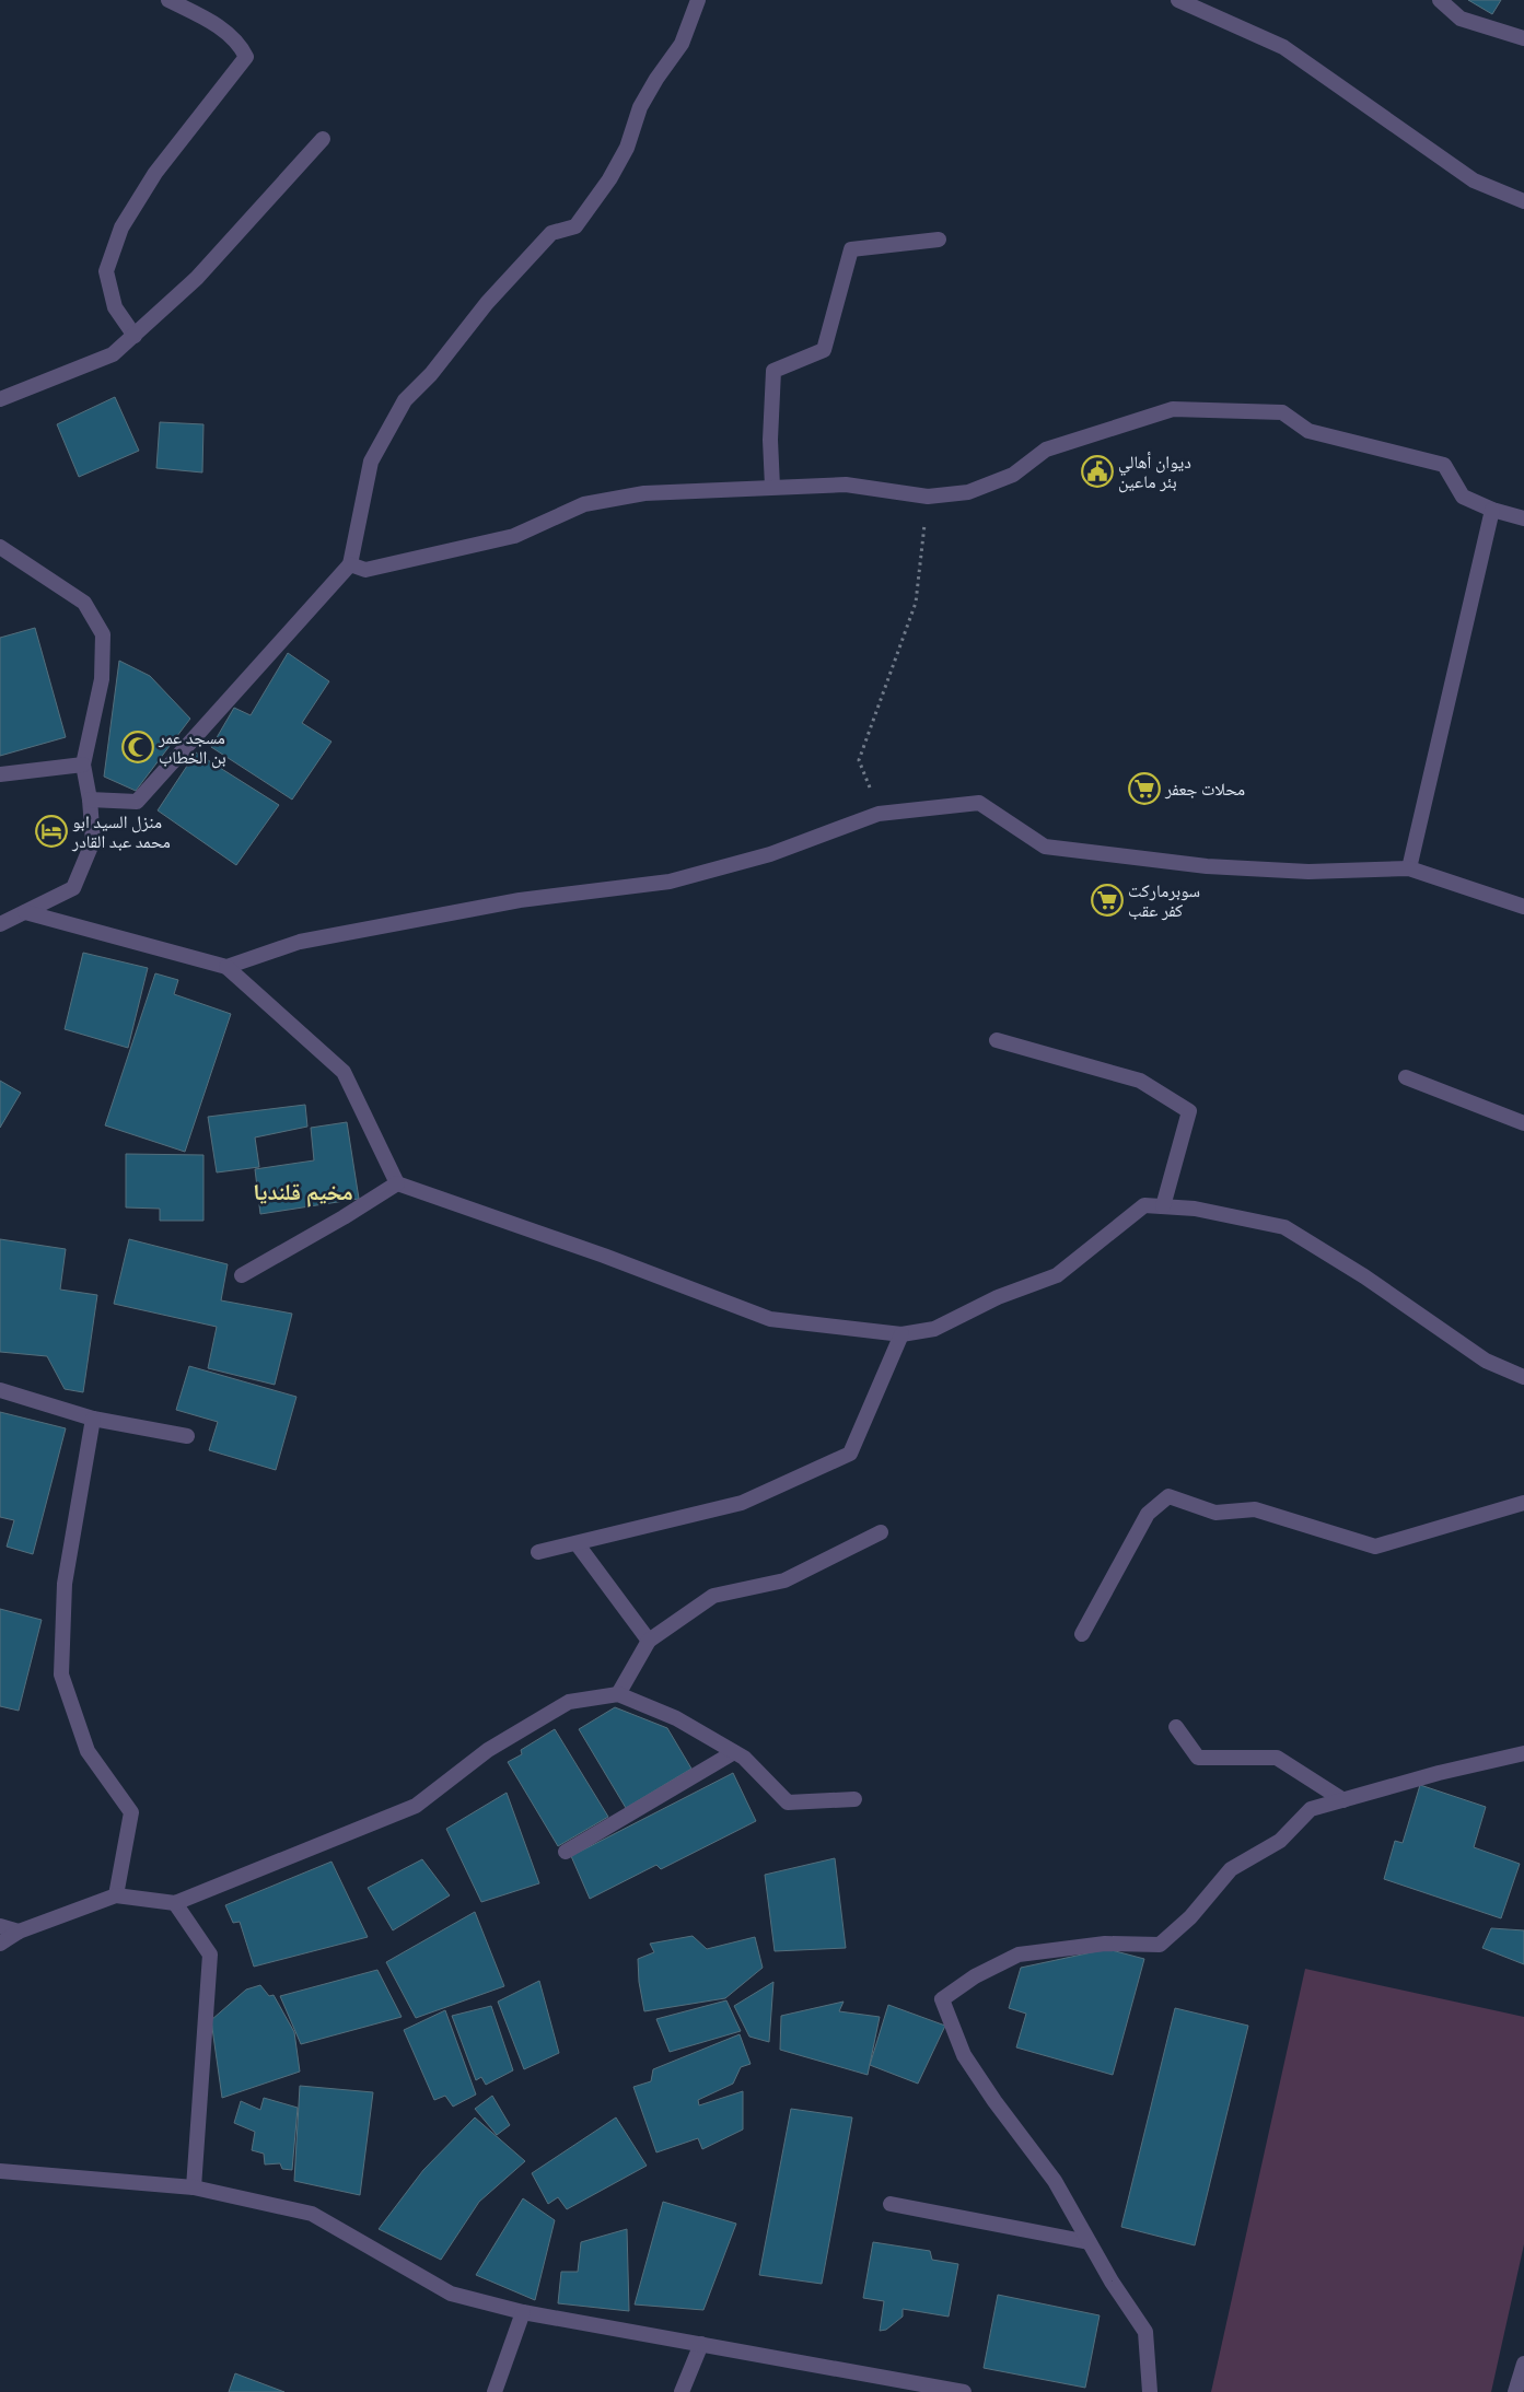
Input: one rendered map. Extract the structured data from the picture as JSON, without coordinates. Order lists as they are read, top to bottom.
{
  "districts": ["مخيم قلنديا"],
  "places": {
    "public building": ["ديوان أهالي بئر ماعين"],
    "mosque": ["مسجد عمر بن الخطاب"],
    "supermarket": ["محلات جعفر", "سوبرماركت كفر عقب"],
    "hotel": ["منزل السيد ابو محمد عبد القادر"]
  }
}
